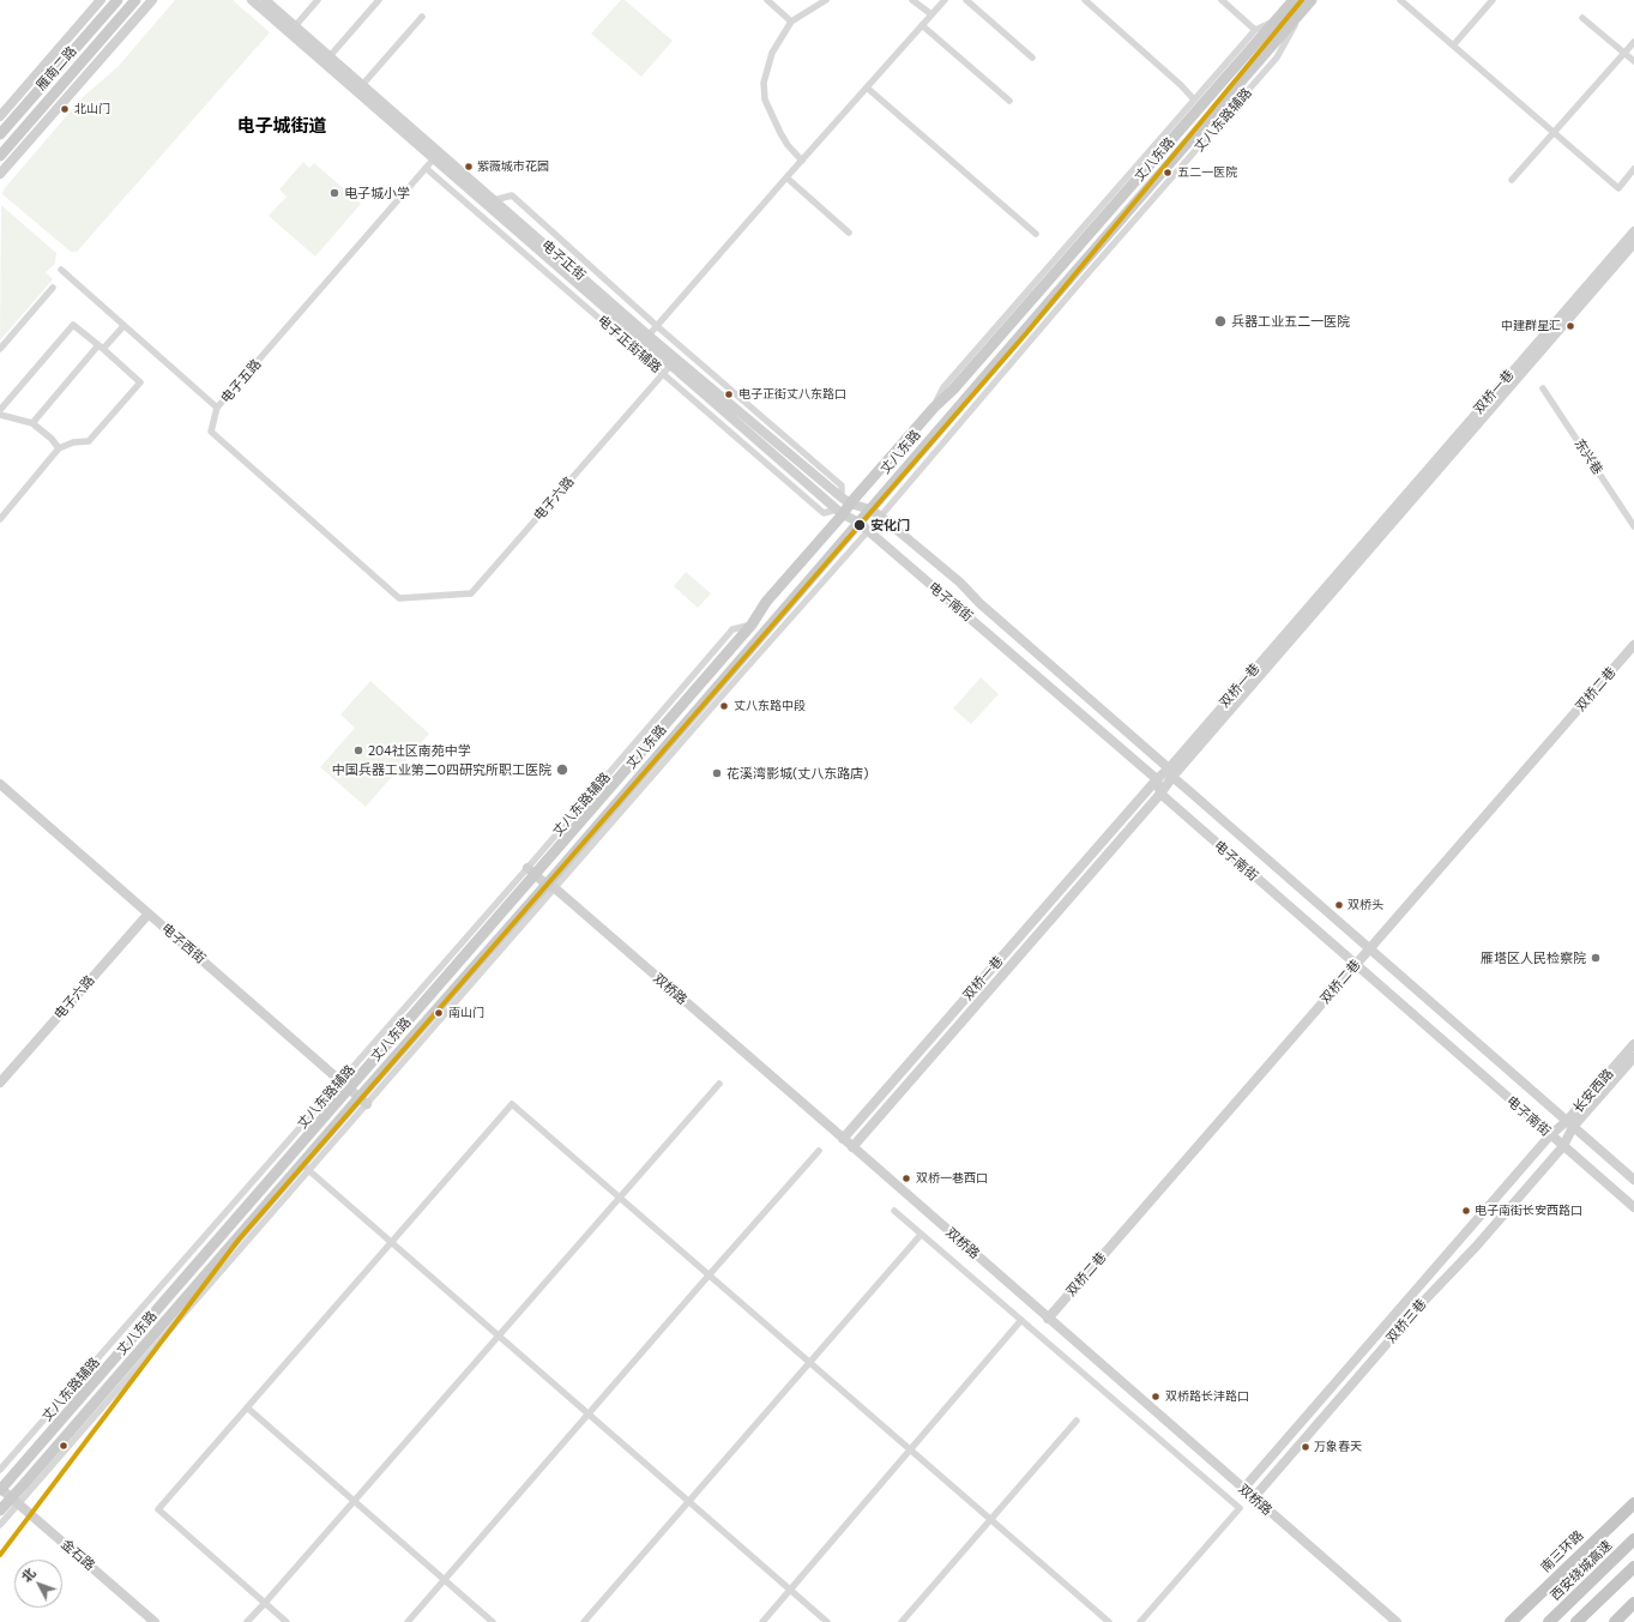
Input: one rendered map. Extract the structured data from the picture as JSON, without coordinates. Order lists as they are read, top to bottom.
{
  "streets": {
    "highway": ["南三环路", "西安绕城高速"],
    "main road": ["雁南二路", "丈八东路"],
    "street": [
      "丈八东路辅路",
      "电子正街",
      "电子正街辅路",
      "电子五路",
      "双桥一巷",
      "东兴巷",
      "电子六路",
      "电子南街",
      "双桥二巷",
      "电子西街",
      "双桥路",
      "长安西路",
      "双桥三巷",
      "金石路"
    ]
  },
  "crossings": [
    ["丈八东路辅路", "丈八东路"],
    ["丈八东路辅路", "电子西街"],
    ["丈八东路辅路", "双桥路"],
    ["丈八东路", "电子正街"],
    ["丈八东路", "电子正街辅路"],
    ["丈八东路", "电子南街"],
    ["丈八东路", "电子西街"],
    ["丈八东路", "双桥路"],
    ["丈八东路", "金石路"],
    ["电子正街", "电子正街辅路"],
    ["电子正街", "电子五路"],
    ["电子正街", "电子六路"],
    ["电子正街", "电子南街"],
    ["电子正街辅路", "电子五路"],
    ["电子正街辅路", "电子六路"],
    ["电子正街辅路", "电子南街"],
    ["电子五路", "电子六路"],
    ["双桥一巷", "电子南街"],
    ["双桥一巷", "双桥路"],
    ["电子六路", "电子西街"],
    ["电子南街", "双桥二巷"],
    ["电子南街", "长安西路"],
    ["电子南街", "双桥三巷"],
    ["双桥二巷", "双桥路"],
    ["双桥路", "双桥三巷"],
    ["长安西路", "双桥三巷"]
  ],
  "districts": ["电子城街道"],
  "places": [
    "北山门",
    "紫薇城市花园",
    "五二一医院",
    "电子城小学",
    "兵器工业五二一医院",
    "中建群星汇",
    "电子正街丈八东路口",
    "安化门",
    "丈八东路中段",
    "204社区南苑中学",
    "中国兵器工业第二0四研究所职工医院",
    "花溪湾影城(丈八东路店)",
    "双桥头",
    "雁塔区人民检察院",
    "南山门",
    "双桥一巷西口",
    "电子南街长安西路口",
    "双桥路长沣路口",
    "万象春天"
  ],
  "north": "top left"
}
